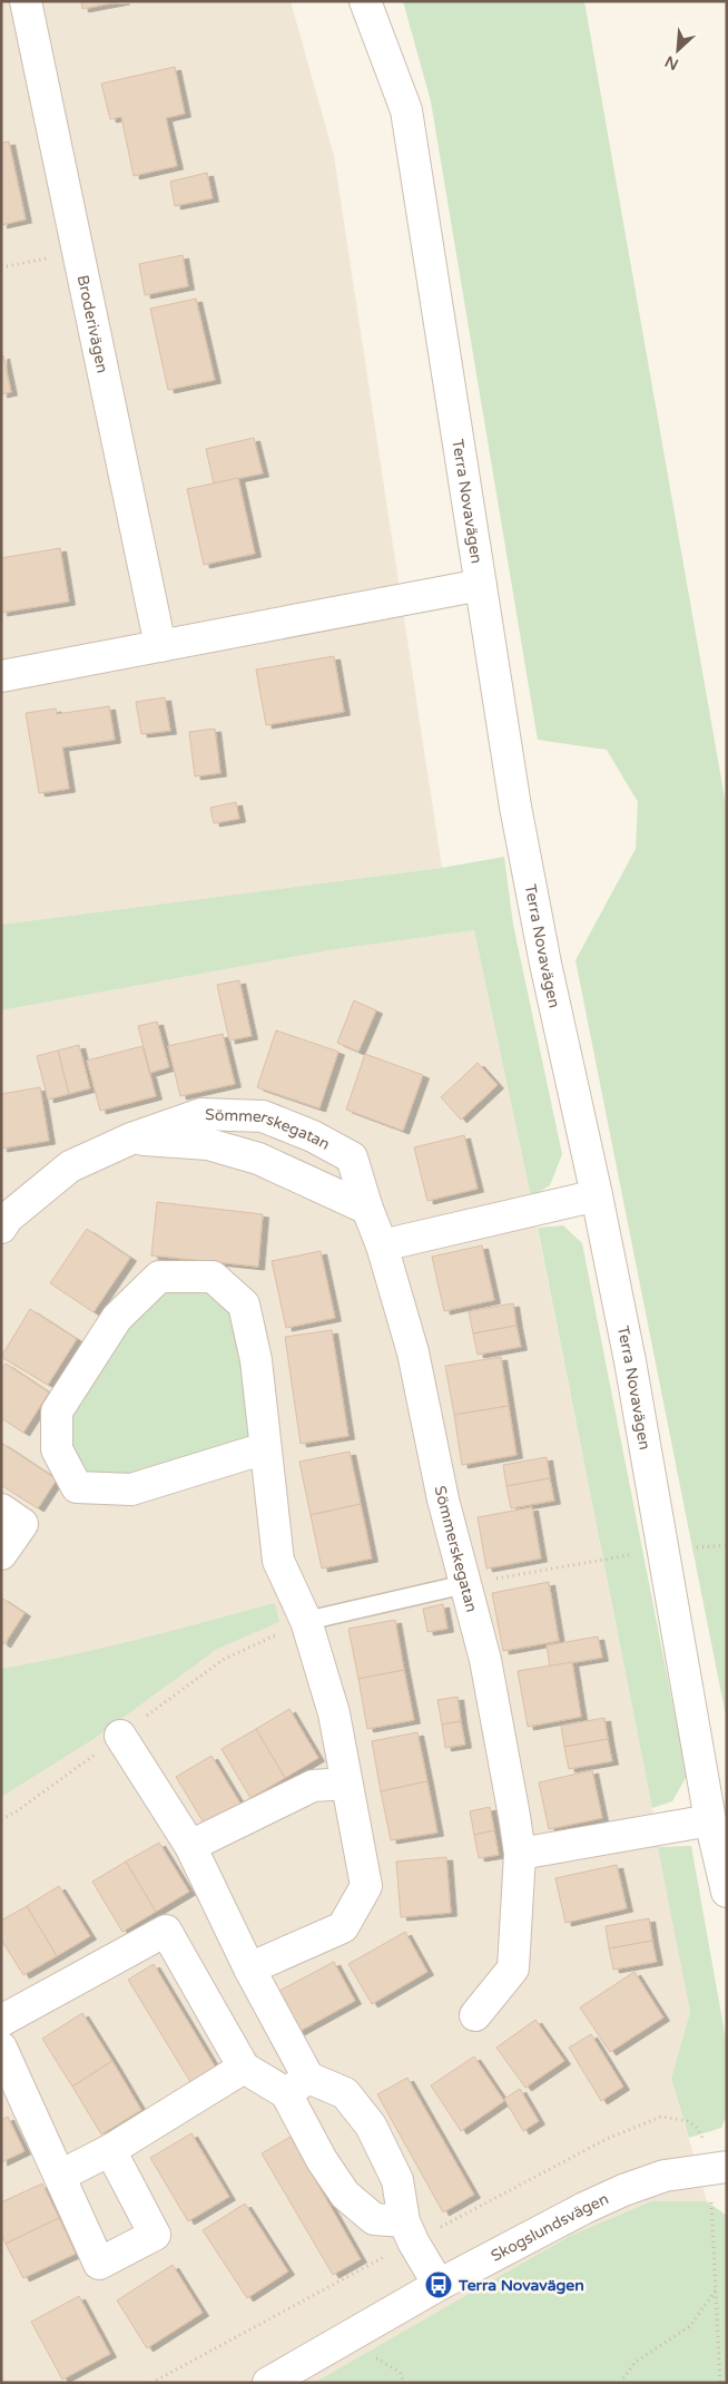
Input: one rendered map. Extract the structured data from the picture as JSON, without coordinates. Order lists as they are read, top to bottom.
{
  "streets": {
    "street": [
      "Broderivägen",
      "Terra Novavägen",
      "Sömmerskegatan",
      "Skogslundsvägen"
    ]
  },
  "places": {
    "bus stop": ["Terra Novavägen"]
  },
  "north": "bottom left"
}
